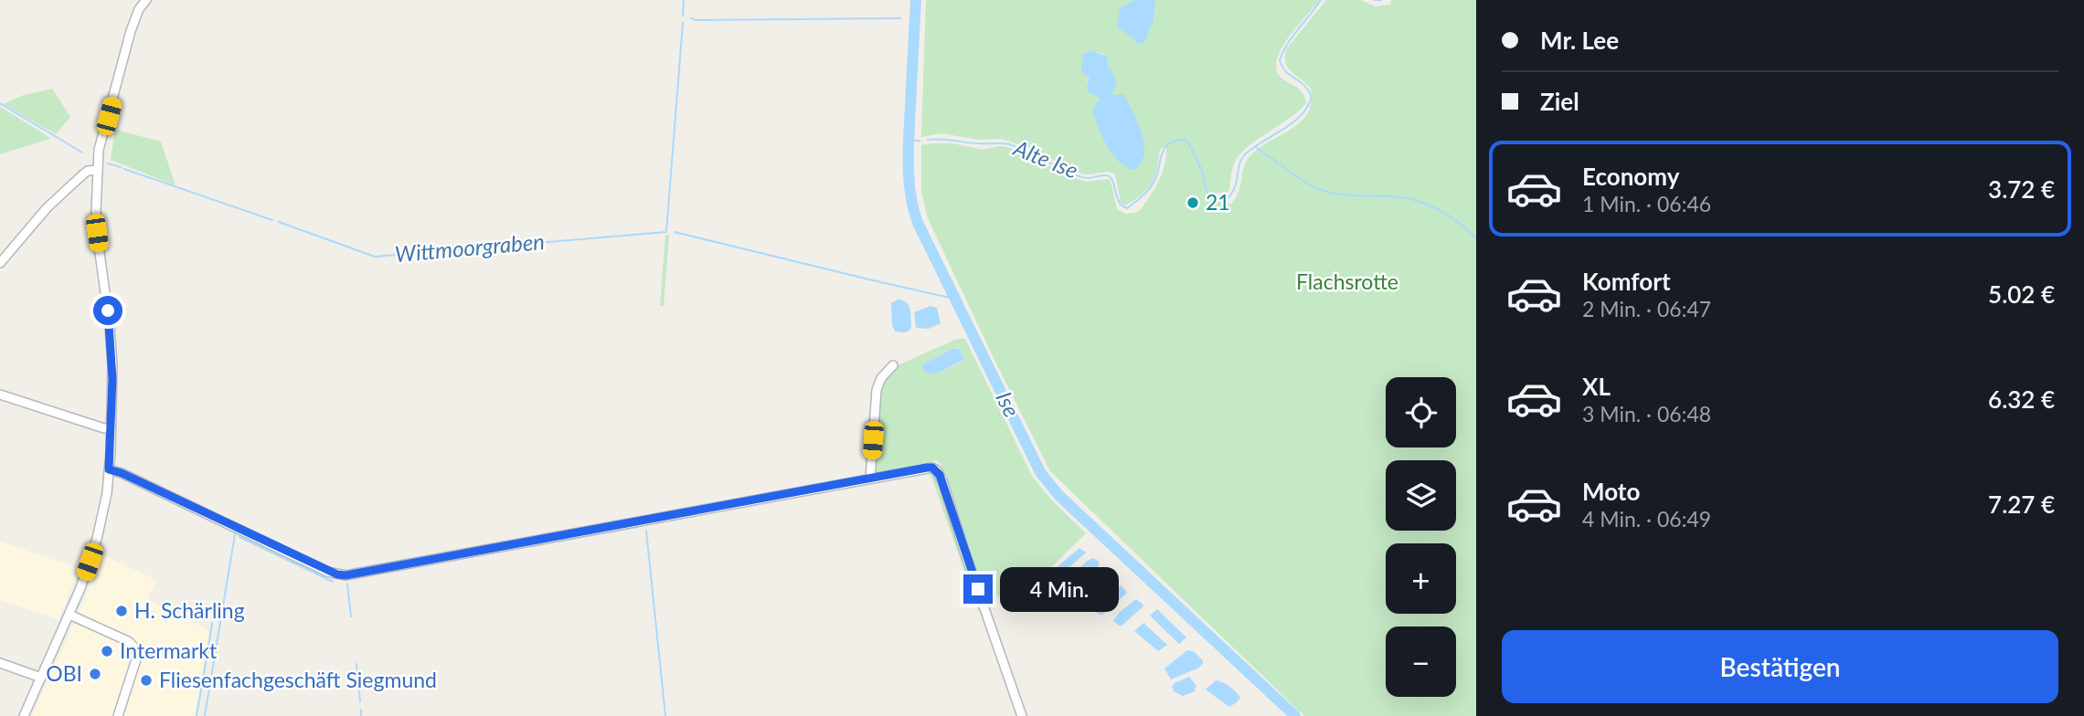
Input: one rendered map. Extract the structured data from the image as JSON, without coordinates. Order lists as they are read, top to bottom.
{
  "water": ["Alte Ise", "Wittmoorgraben", "Ise"],
  "parks": ["Flachsrotte"],
  "places": [
    "21",
    "H. Schärling",
    "Intermarkt",
    "OBI",
    "Fliesenfachgeschäft Siegmund"
  ],
  "page": {
    "banner": ["Mr. Lee", "Ziel"],
    "list": [
      {
        "name": "Economy",
        "note": "1 Min. · 06:46",
        "value": "3.72 €"
      },
      {
        "name": "Komfort",
        "note": "2 Min. · 06:47",
        "value": "5.02 €"
      },
      {
        "name": "XL",
        "note": "3 Min. · 06:48",
        "value": "6.32 €"
      },
      {
        "name": "Moto",
        "note": "4 Min. · 06:49",
        "value": "7.27 €"
      }
    ],
    "map_buttons": ["+", "−"],
    "bubble": "4 Min.",
    "buttons": "Bestätigen"
  }
}
